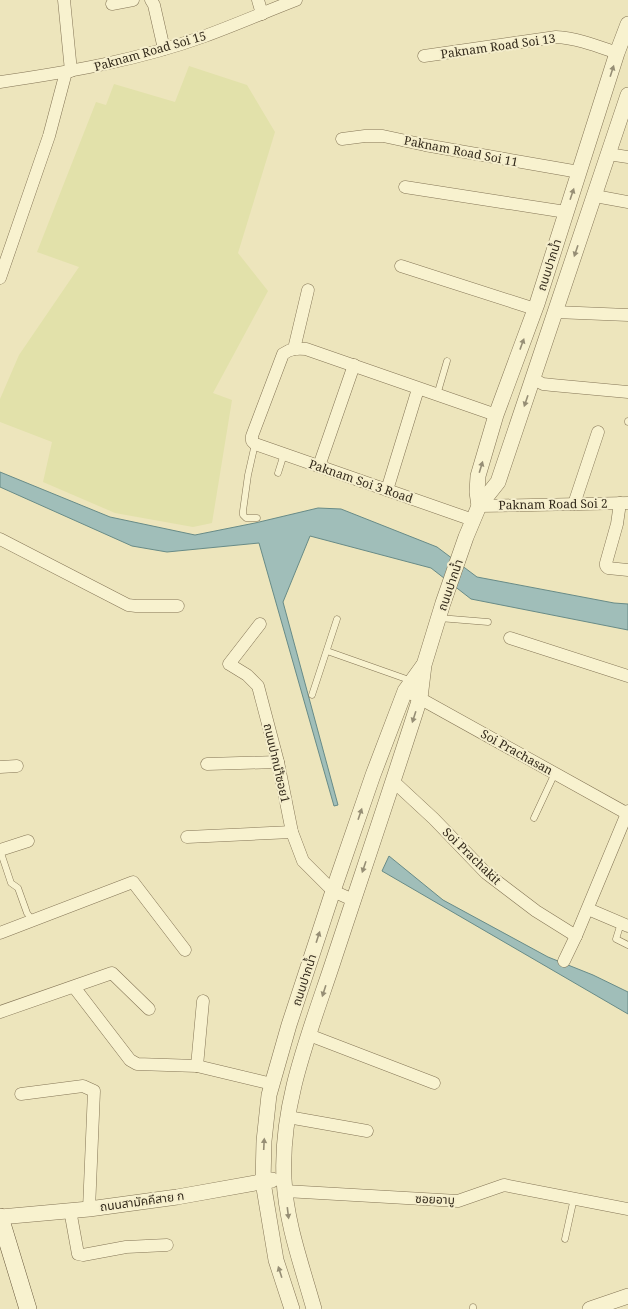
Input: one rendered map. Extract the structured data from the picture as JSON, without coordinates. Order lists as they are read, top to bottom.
{
  "streets": {
    "street": [
      "Paknam Road Soi 13",
      "Paknam Road Soi 15",
      "Paknam Road Soi 11",
      "ถนนปากน้ำ",
      "Paknam Soi 3 Road",
      "Paknam Road Soi 2",
      "Soi Prachasan",
      "ถนนปากนำ้ซอย1",
      "Soi Prachakit",
      "ซอยอาบู",
      "ถนนสามัคคีสาย ก"
    ]
  },
  "crossings": [
    ["Paknam Road Soi 13", "ถนนปากน้ำ"],
    ["Paknam Road Soi 11", "ถนนปากน้ำ"],
    ["ถนนปากน้ำ", "Paknam Soi 3 Road"],
    ["ถนนปากน้ำ", "Paknam Road Soi 2"],
    ["ถนนปากน้ำ", "Soi Prachasan"],
    ["ถนนปากน้ำ", "ถนนปากนำ้ซอย1"],
    ["ถนนปากน้ำ", "Soi Prachakit"],
    ["ถนนปากน้ำ", "ซอยอาบู"],
    ["ถนนปากน้ำ", "ถนนสามัคคีสาย ก"],
    ["Paknam Soi 3 Road", "Paknam Road Soi 2"],
    ["ซอยอาบู", "ถนนสามัคคีสาย ก"]
  ]
}
